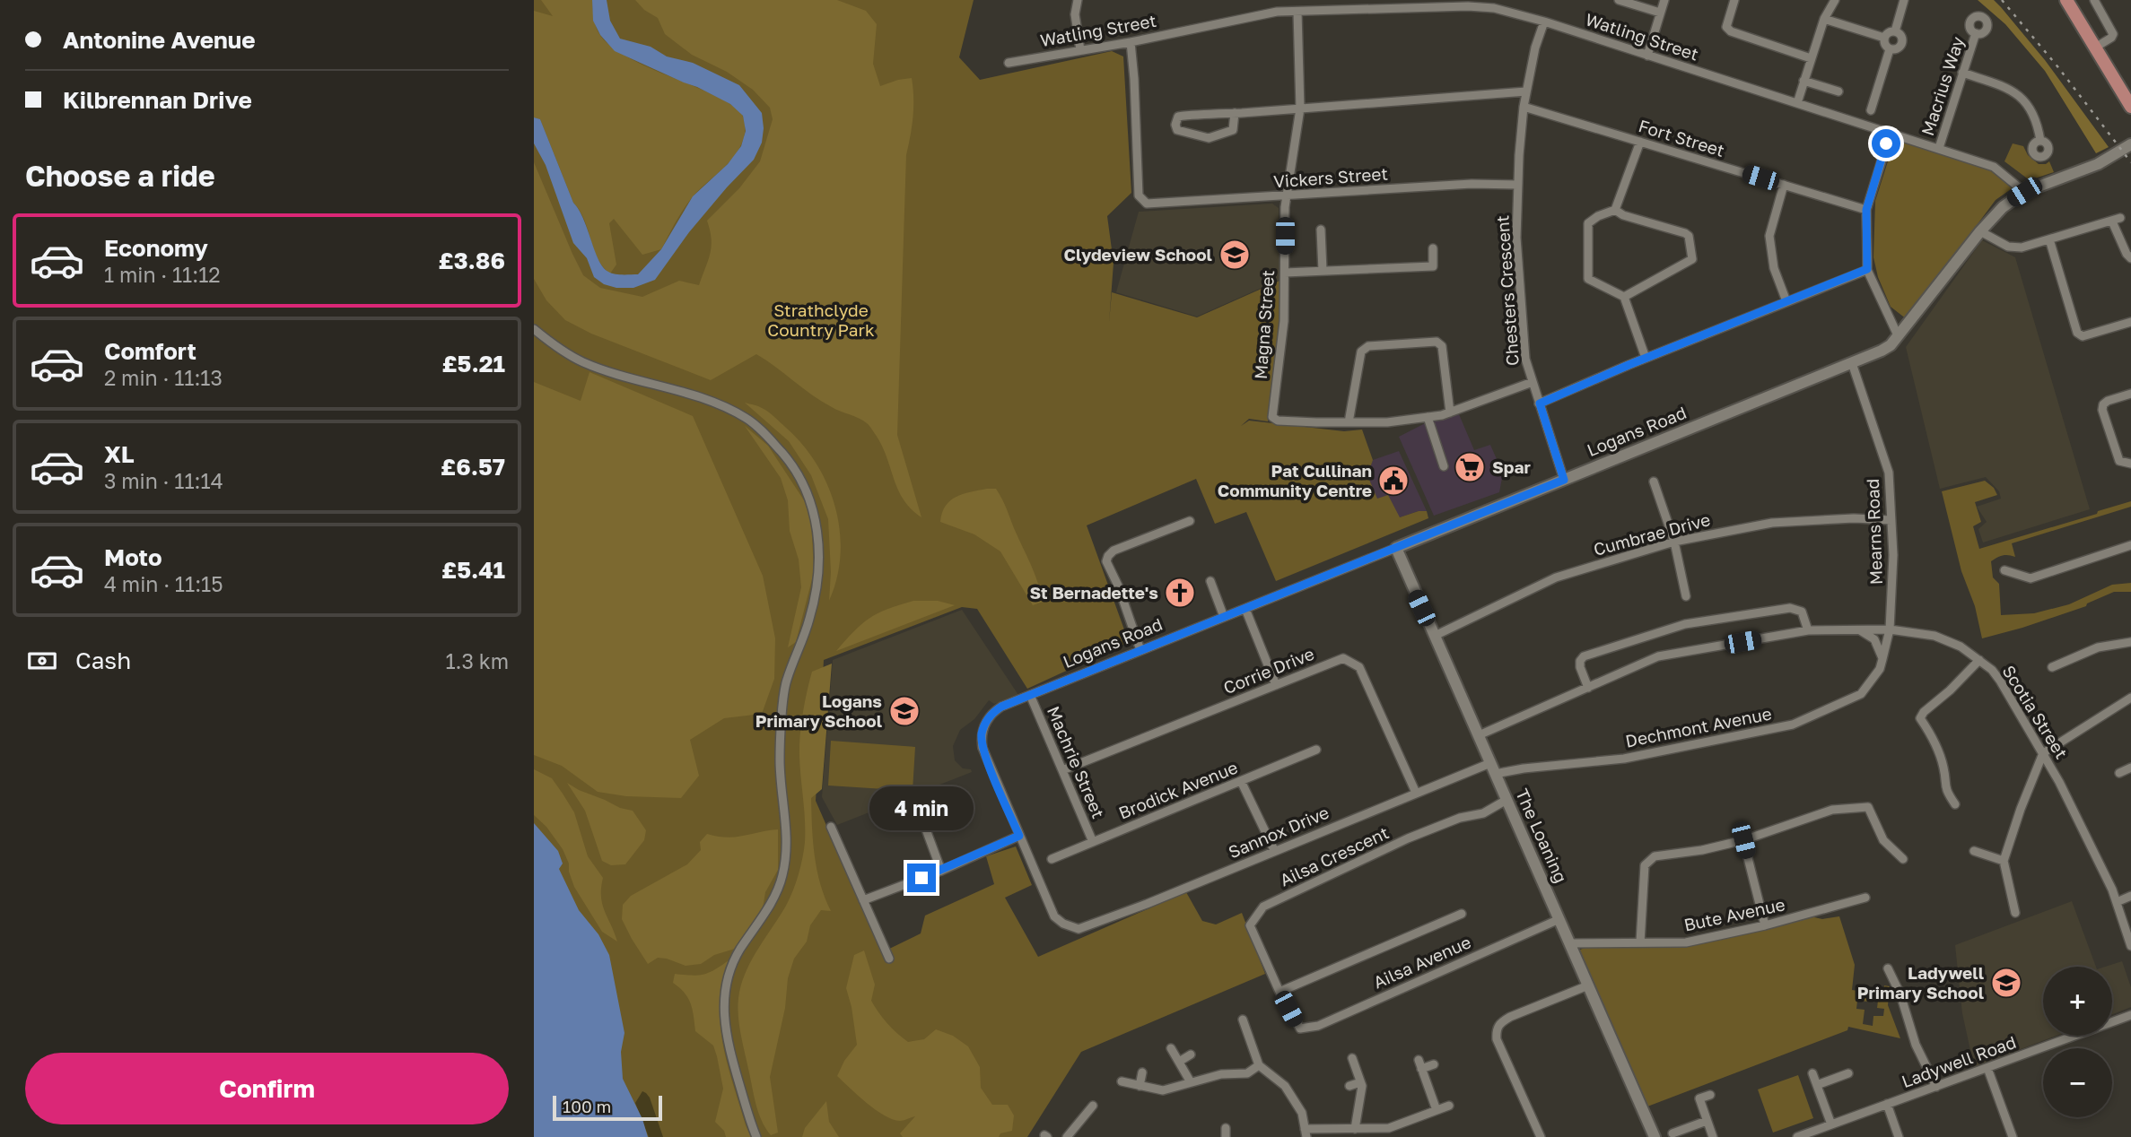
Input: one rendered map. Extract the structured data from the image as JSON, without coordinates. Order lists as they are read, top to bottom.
{
  "streets": {
    "street": [
      "Watling Street",
      "Macrius Way",
      "Fort Street",
      "Vickers Street",
      "Chesters Crescent",
      "Magna Street",
      "Logans Road",
      "Mearns Road",
      "Cumbrae Drive",
      "Corrie Drive",
      "Scotia Street",
      "Dechmont Avenue",
      "Machrie Street",
      "Brodick Avenue",
      "Sannox Drive",
      "The Loaning",
      "Ailsa Crescent",
      "Bute Avenue",
      "Ailsa Avenue",
      "Ladywell Road"
    ]
  },
  "crossings": [
    ["Watling Street", "Macrius Way"],
    ["Watling Street", "Vickers Street"],
    ["Watling Street", "Chesters Crescent"],
    ["Watling Street", "Magna Street"],
    ["Watling Street", "Logans Road"],
    ["Fort Street", "Chesters Crescent"],
    ["Vickers Street", "Chesters Crescent"],
    ["Vickers Street", "Magna Street"],
    ["Chesters Crescent", "Logans Road"],
    ["Logans Road", "Mearns Road"],
    ["Logans Road", "Machrie Street"],
    ["Logans Road", "Sannox Drive"],
    ["Logans Road", "The Loaning"],
    ["Mearns Road", "Cumbrae Drive"],
    ["Mearns Road", "Scotia Street"],
    ["Mearns Road", "Dechmont Avenue"],
    ["Cumbrae Drive", "The Loaning"],
    ["Corrie Drive", "Machrie Street"],
    ["Corrie Drive", "Sannox Drive"],
    ["Scotia Street", "Dechmont Avenue"],
    ["Scotia Street", "The Loaning"],
    ["Dechmont Avenue", "Sannox Drive"],
    ["Dechmont Avenue", "The Loaning"],
    ["Machrie Street", "Brodick Avenue"],
    ["Sannox Drive", "The Loaning"],
    ["The Loaning", "Ailsa Crescent"],
    ["The Loaning", "Bute Avenue"],
    ["The Loaning", "Ailsa Avenue"],
    ["Ailsa Crescent", "Ailsa Avenue"]
  ],
  "parks": ["Strathclyde Country Park"],
  "places": {
    "school or university": ["Clydeview School", "Logans Primary School", "Ladywell Primary School"],
    "supermarket": ["Spar"],
    "public building": ["Pat Cullinan Community Centre"],
    "church": ["St Bernadette's"]
  },
  "scale_bar": "100 m",
  "page": {
    "banner": ["Antonine Avenue", "Kilbrennan Drive"],
    "heading": "Choose a ride",
    "list": [
      {
        "name": "Economy",
        "note": "1 min · 11:12",
        "value": "£3.86"
      },
      {
        "name": "Comfort",
        "note": "2 min · 11:13",
        "value": "£5.21"
      },
      {
        "name": "XL",
        "note": "3 min · 11:14",
        "value": "£6.57"
      },
      {
        "name": "Moto",
        "note": "4 min · 11:15",
        "value": "£5.41"
      }
    ],
    "pay": ["Cash", "1.3 km"],
    "bubble": "4 min",
    "map_buttons": ["+", "−"],
    "buttons": "Confirm",
    "scale": "100 m"
  }
}
